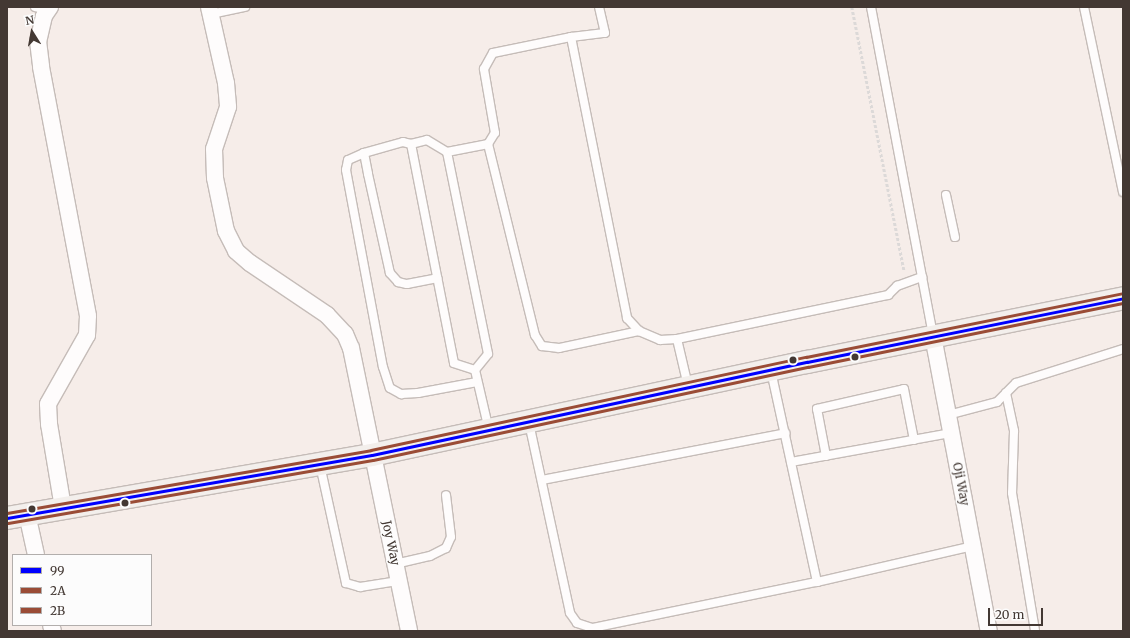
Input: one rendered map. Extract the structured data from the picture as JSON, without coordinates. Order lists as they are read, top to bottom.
{
  "streets": {
    "street": ["Oji Way", "Joy Way"]
  },
  "lines": ["transit line 2B", "transit line 99", "transit line 2A"],
  "legend": ["99", "2A", "2B"],
  "scale_bar": "20 m",
  "north": "top"
}
